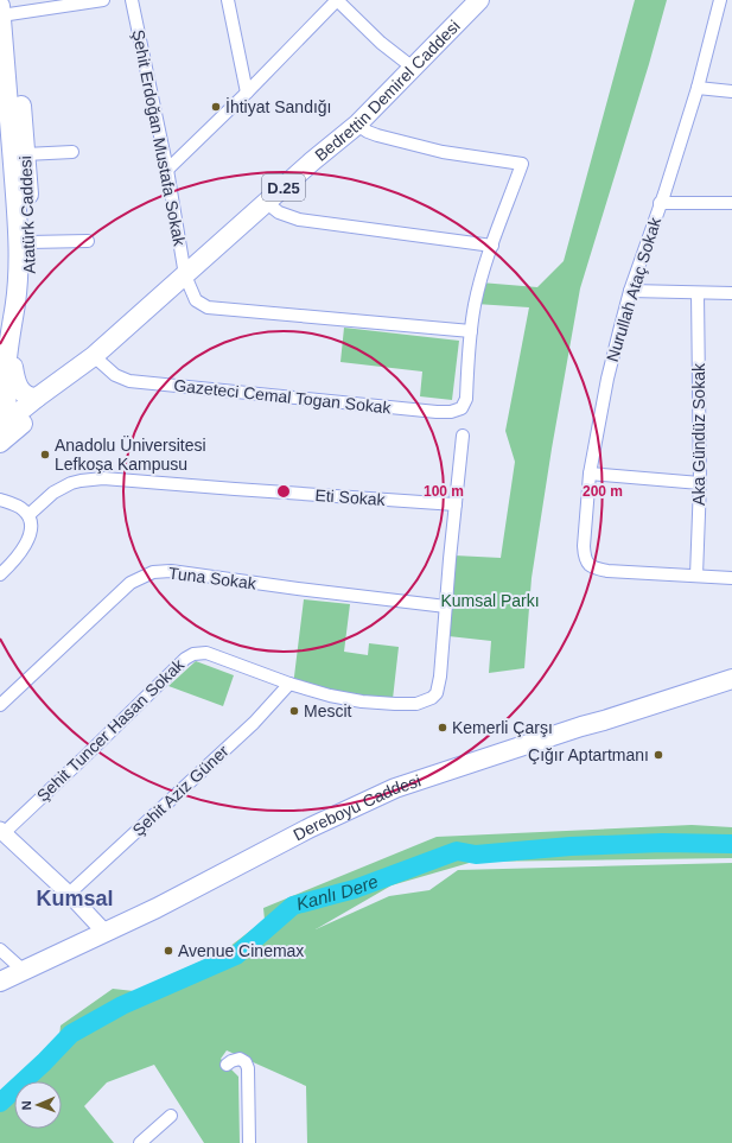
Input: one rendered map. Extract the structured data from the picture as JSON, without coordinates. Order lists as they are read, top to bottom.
{
  "streets": {
    "main road": [
      "Bedrettin Demirel Caddesi",
      "D.25",
      "Atatürk Caddesi",
      "Dereboyu Caddesi"
    ],
    "street": [
      "Şehit Erdoğan Mustafa Sokak",
      "Nurullah Ataç Sokak",
      "Gazeteci Cemal Togan Sokak",
      "Aka Gündüz Sokak",
      "Eti Sokak",
      "Tuna Sokak",
      "Şehit Tuncer Hasan Sokak",
      "Şehit Aziz Güner"
    ]
  },
  "crossings": [
    ["Bedrettin Demirel Caddesi", "Şehit Erdoğan Mustafa Sokak"],
    ["Bedrettin Demirel Caddesi", "Atatürk Caddesi"],
    ["Bedrettin Demirel Caddesi", "Gazeteci Cemal Togan Sokak"],
    ["Şehit Erdoğan Mustafa Sokak", "Gazeteci Cemal Togan Sokak"],
    ["Nurullah Ataç Sokak", "Aka Gündüz Sokak"],
    ["Tuna Sokak", "Şehit Tuncer Hasan Sokak"],
    ["Şehit Tuncer Hasan Sokak", "Şehit Aziz Güner"]
  ],
  "districts": ["Kumsal"],
  "water": ["Kanlı Dere"],
  "parks": ["Kumsal Parkı"],
  "places": [
    "İhtiyat Sandığı",
    "Anadolu Üniversitesi Lefkoşa Kampusu",
    "Mescit",
    "Kemerli Çarşı",
    "Çığır Aptartmanı",
    "Avenue Cinemax"
  ],
  "north": "left",
  "rings": ["100 m", "200 m"]
}
